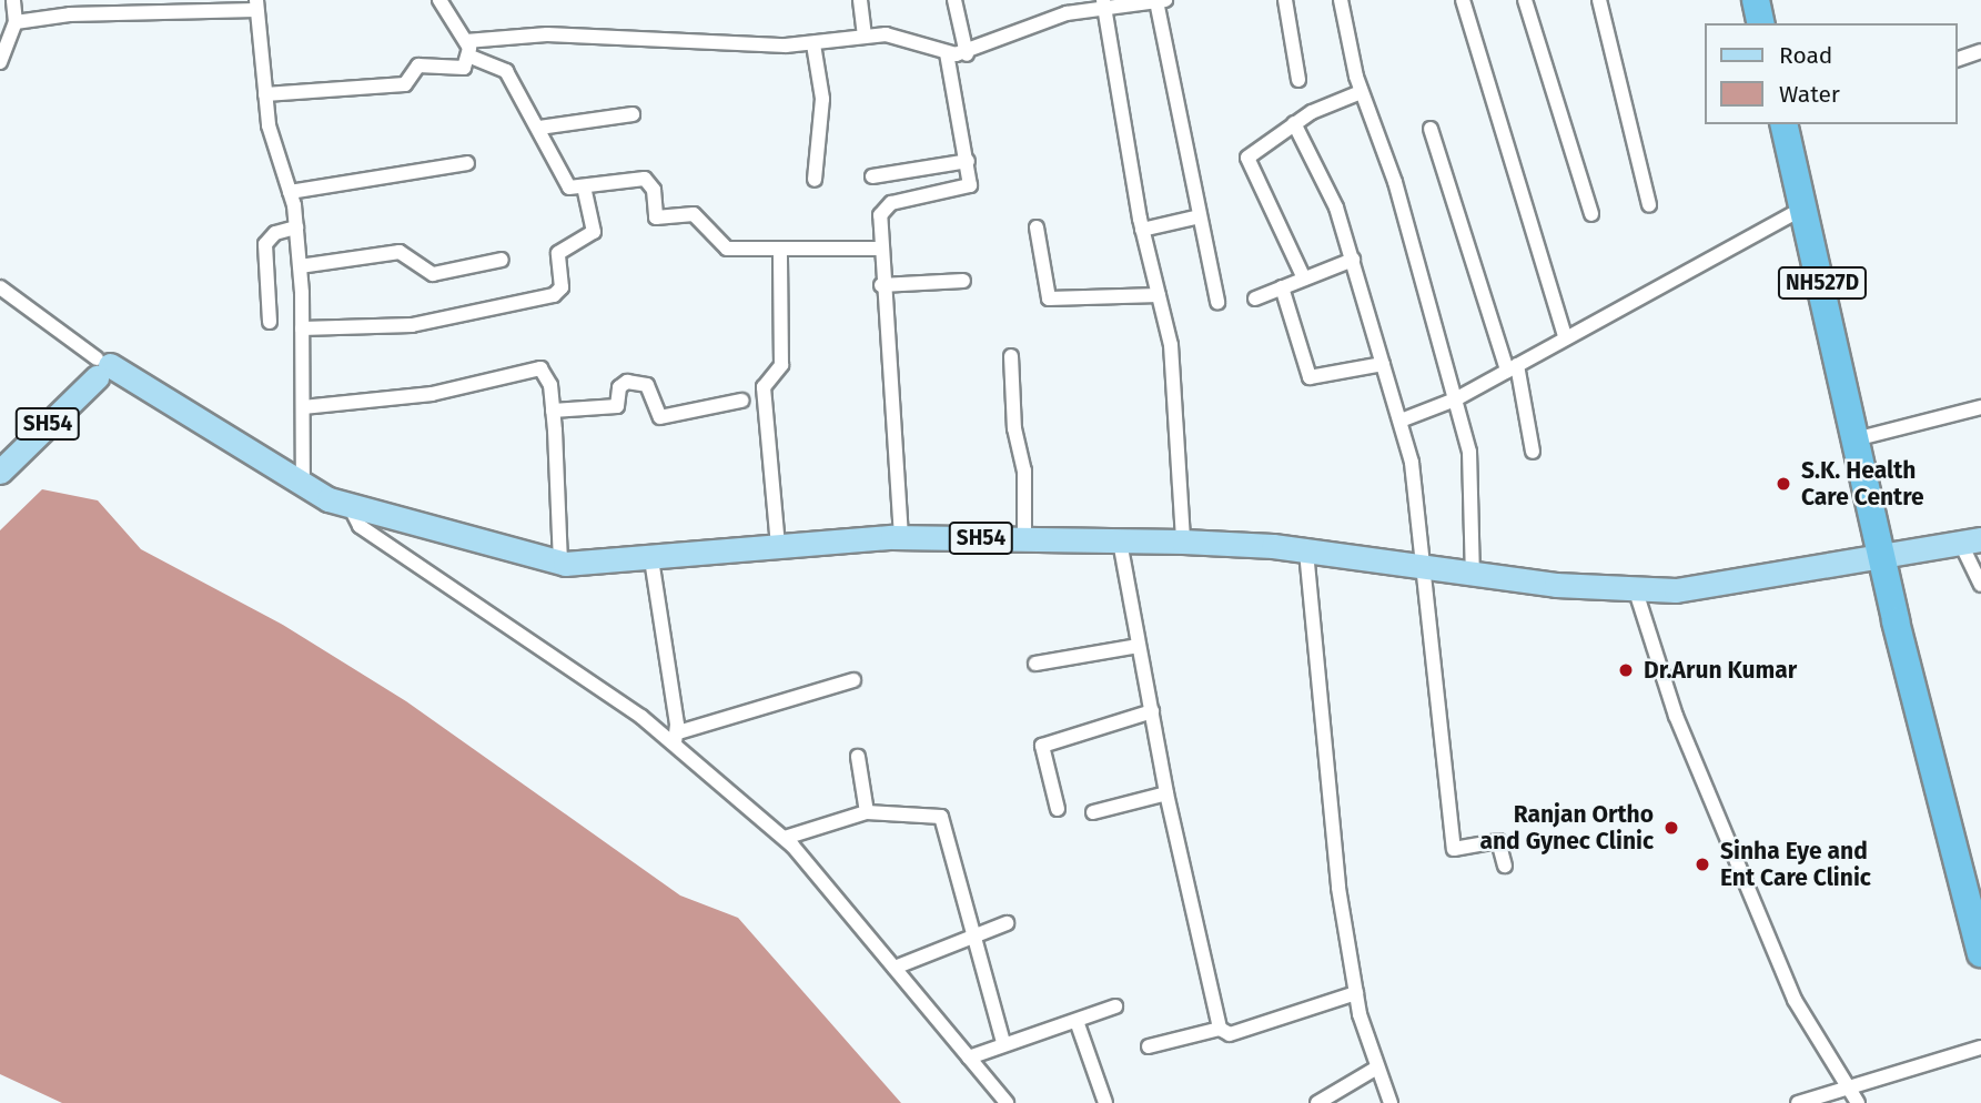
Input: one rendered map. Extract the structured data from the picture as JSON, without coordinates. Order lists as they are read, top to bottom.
{
  "streets": {
    "highway": ["NH527D"],
    "main road": ["SH54"]
  },
  "crossings": [
    ["NH527D", "SH54"]
  ],
  "places": [
    "S.K. Health Care Centre",
    "Dr.Arun Kumar",
    "Ranjan Ortho and Gynec Clinic",
    "Sinha Eye and Ent Care Clinic"
  ],
  "legend": ["Road", "Water"]
}
